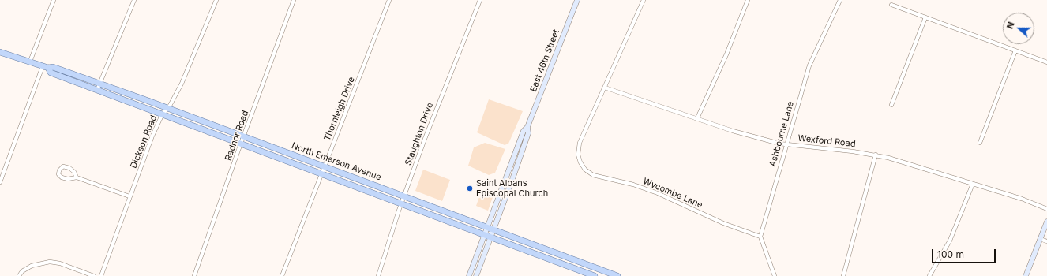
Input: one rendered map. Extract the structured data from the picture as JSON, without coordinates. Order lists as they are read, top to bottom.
{
  "streets": {
    "main road": ["East 46th Street", "North Emerson Avenue"],
    "street": [
      "Thornleigh Drive",
      "Staughton Drive",
      "Ashbourne Lane",
      "Radnor Road",
      "Wexford Road",
      "Dickson Road",
      "Wycombe Lane"
    ]
  },
  "crossings": [
    ["East 46th Street", "North Emerson Avenue"],
    ["Thornleigh Drive", "North Emerson Avenue"],
    ["Staughton Drive", "North Emerson Avenue"],
    ["Ashbourne Lane", "Wexford Road"],
    ["Ashbourne Lane", "Wycombe Lane"],
    ["Radnor Road", "North Emerson Avenue"],
    ["Wexford Road", "Wycombe Lane"],
    ["Dickson Road", "North Emerson Avenue"]
  ],
  "places": ["Saint Albans Episcopal Church"],
  "scale_bar": "100 m",
  "north": "left"
}
